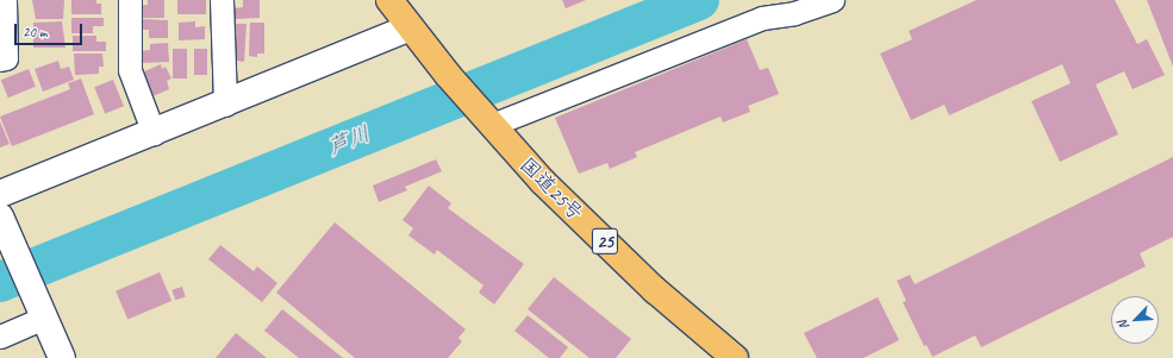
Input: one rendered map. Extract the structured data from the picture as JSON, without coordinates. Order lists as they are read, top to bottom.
{
  "streets": {
    "highway": ["国道25号", "25"]
  },
  "water": ["芦川"],
  "scale_bar": "20 m",
  "north": "bottom left"
}
